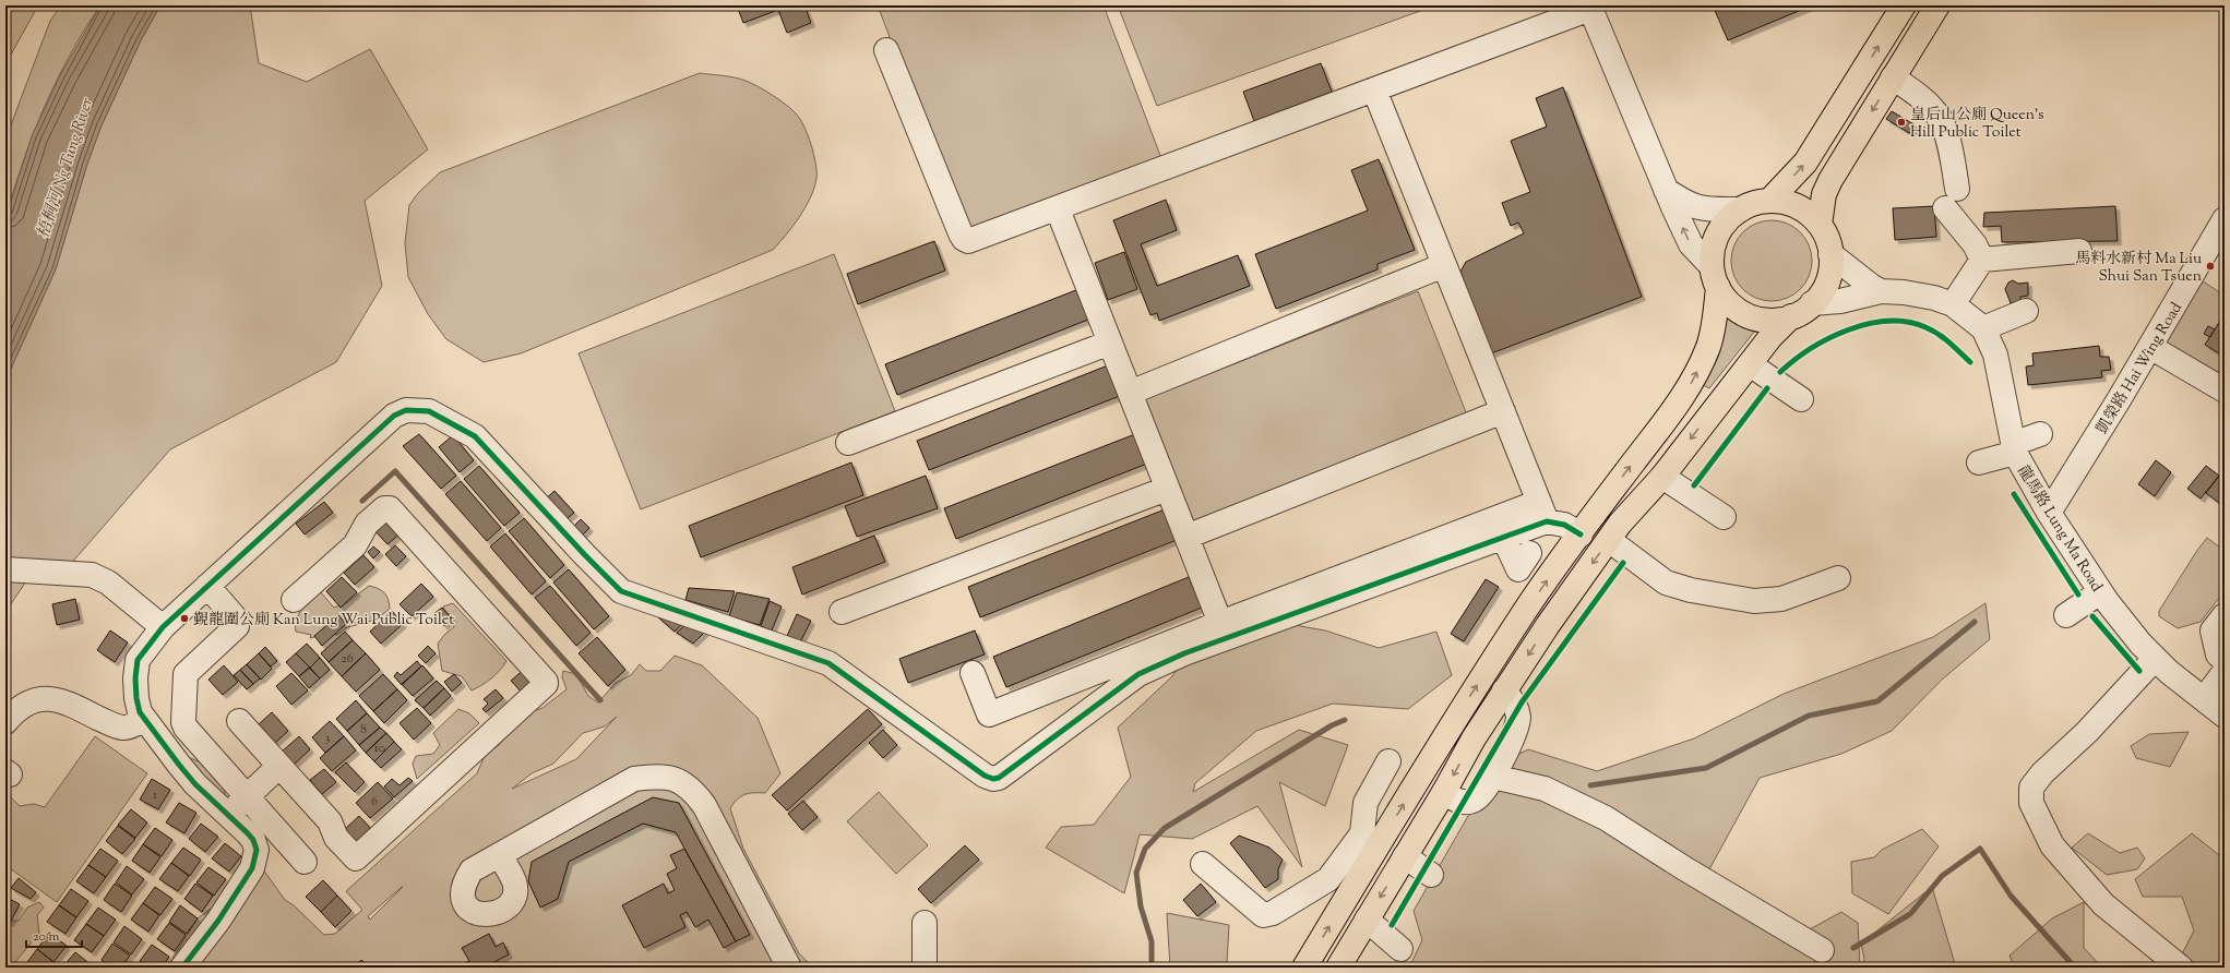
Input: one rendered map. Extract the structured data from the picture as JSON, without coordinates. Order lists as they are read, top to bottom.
{
  "streets": {
    "street": ["凱榮路 Hai Wing Road", "龍馬路 Lung Ma Road"]
  },
  "crossings": [
    ["凱榮路 Hai Wing Road", "龍馬路 Lung Ma Road"]
  ],
  "water": ["梧桐河 Ng Tung River"],
  "places": ["皇后山公廁 Queen's Hill Public Toilet", "馬料水新村 Ma Liu Shui San Tsuen", "覲龍圍公廁 Kan Lung Wai Public Toilet"],
  "house_numbers": [
    "26",
    "8",
    "3",
    "10",
    "1",
    "6"
  ],
  "scale_bar": "20 m"
}
